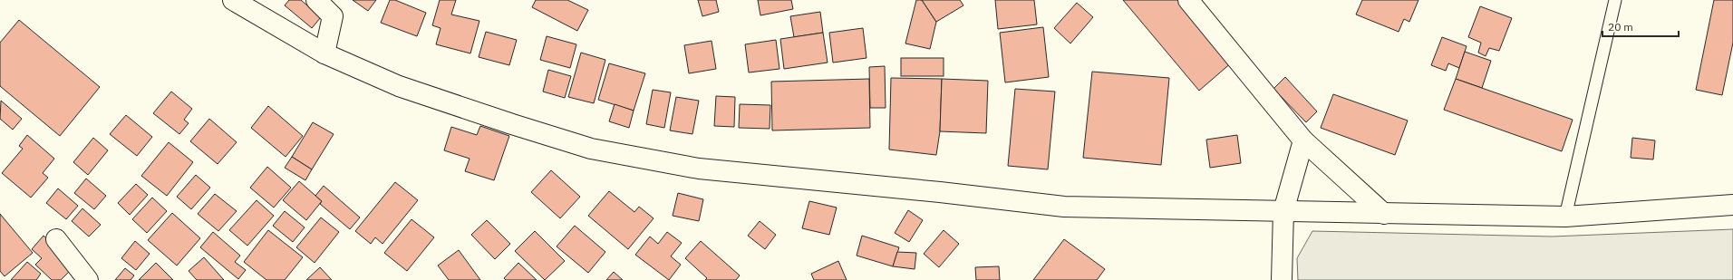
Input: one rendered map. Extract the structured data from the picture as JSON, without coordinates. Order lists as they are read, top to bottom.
{
  "scale_bar": "20 m"
}
